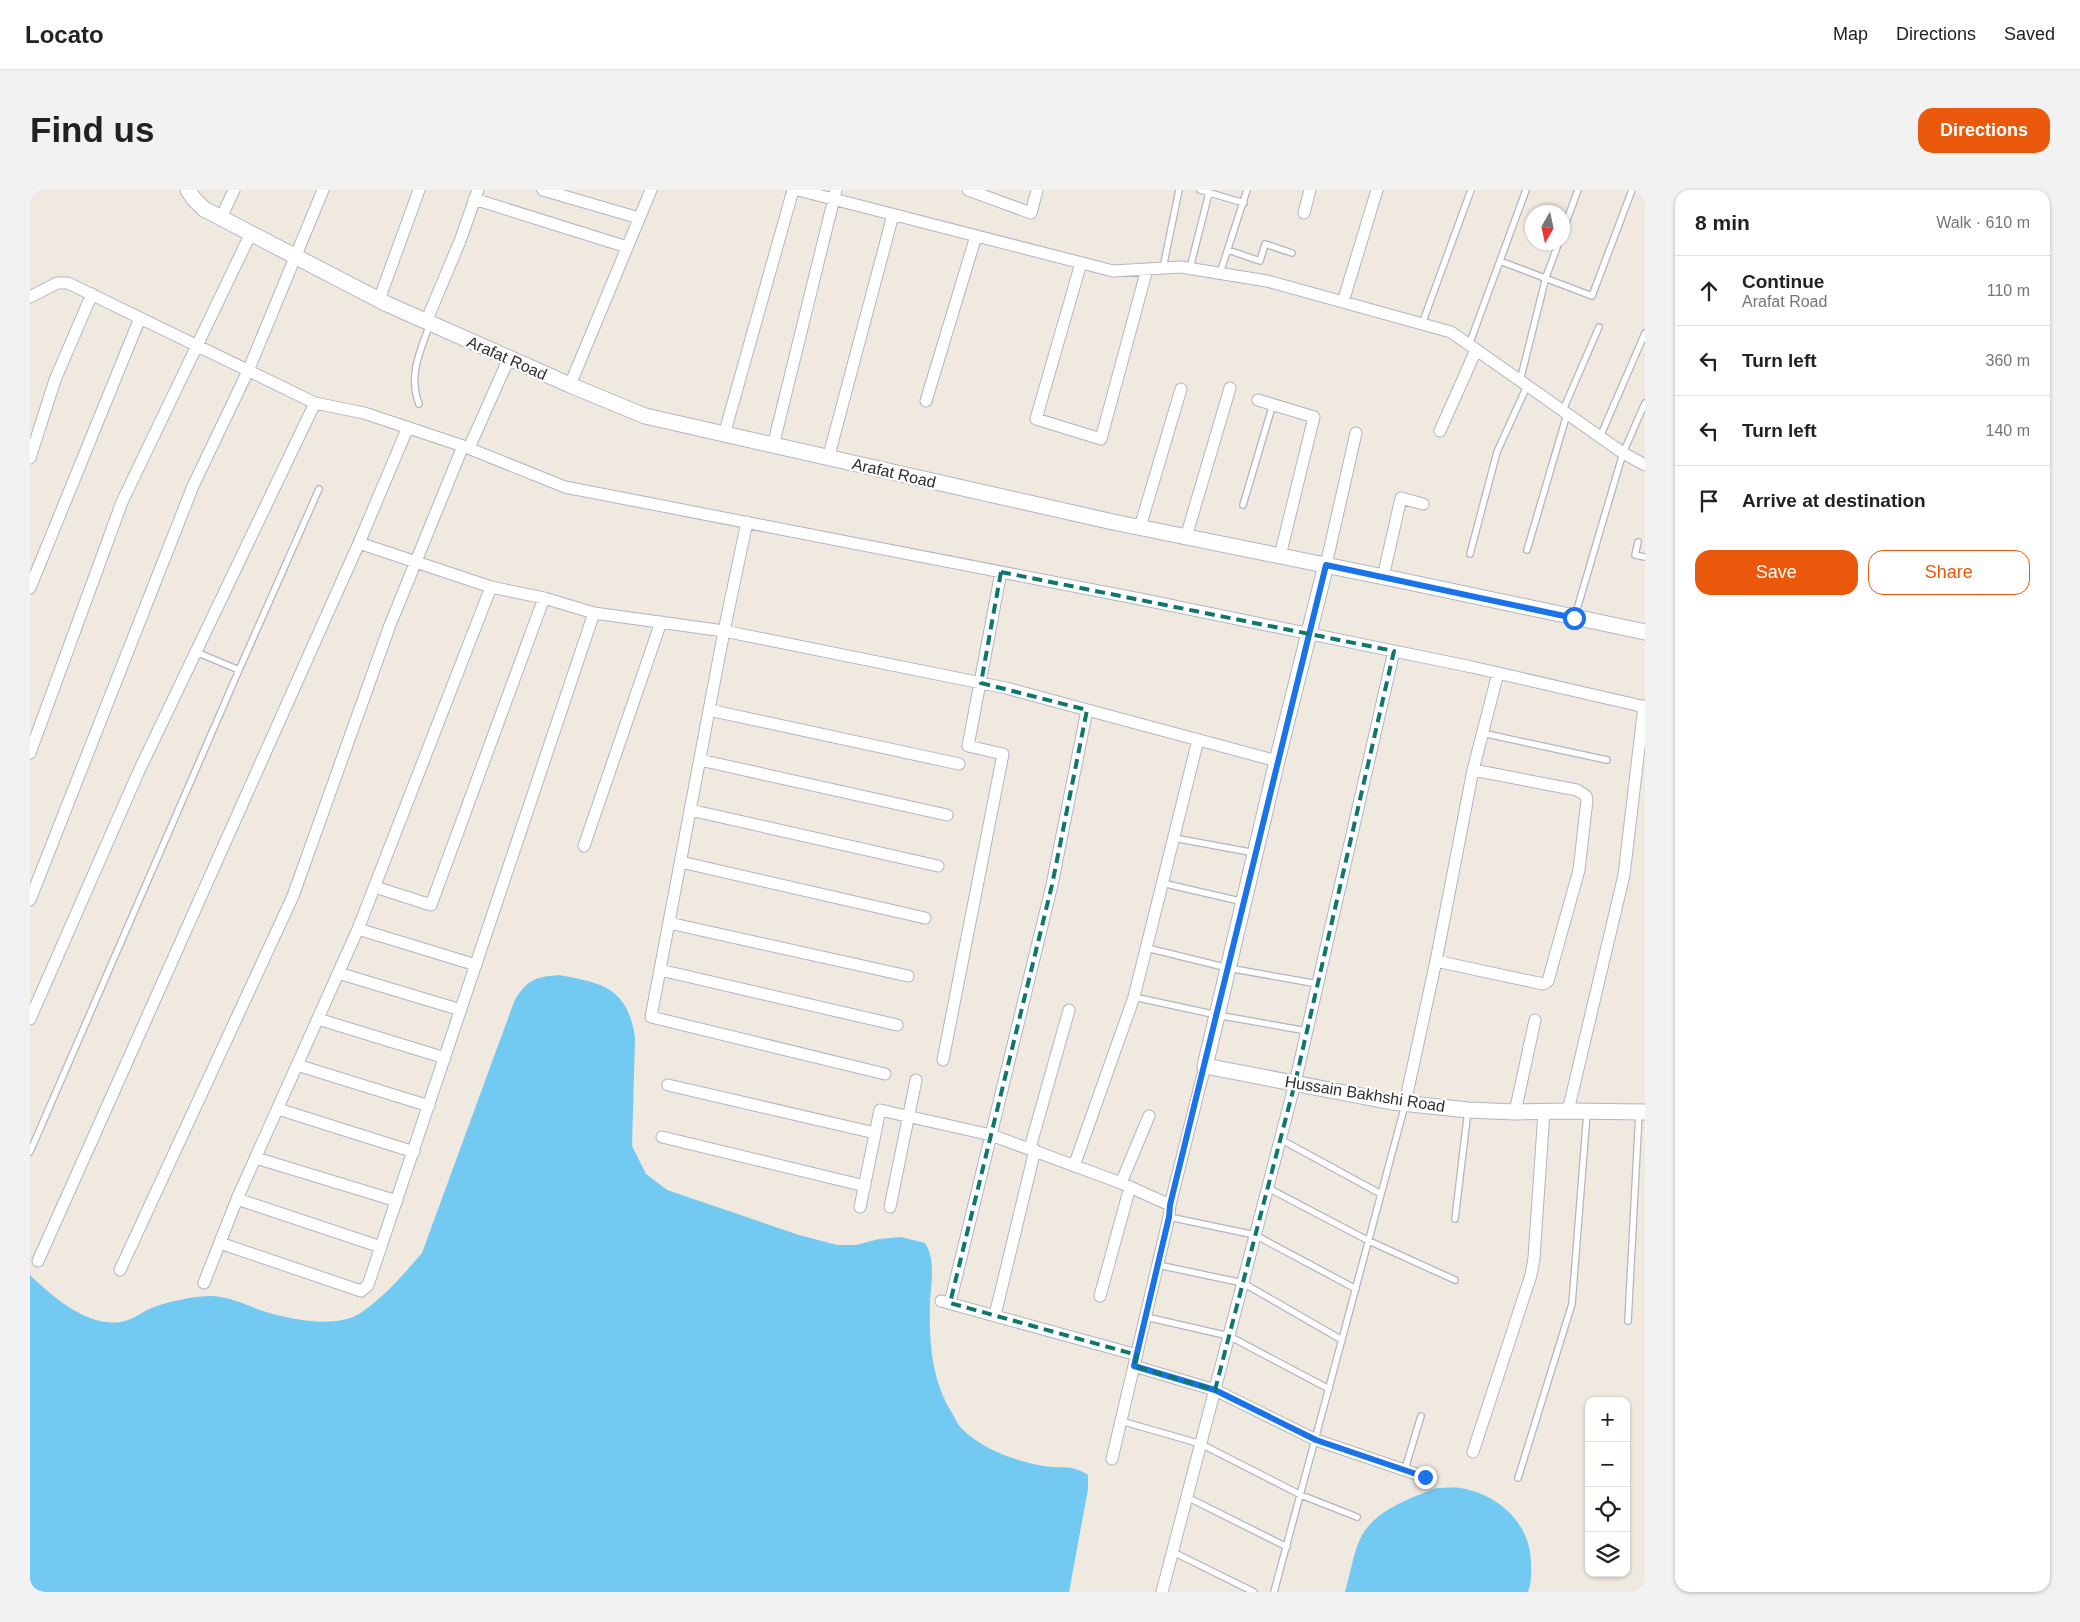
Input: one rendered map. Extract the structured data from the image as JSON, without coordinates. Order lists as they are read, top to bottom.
{
  "streets": {
    "street": ["Arafat Road", "Hussain Bakhshi Road"]
  },
  "north": "bottom",
  "page": {
    "header": "Locato",
    "nav": ["Map", "Directions", "Saved"],
    "buttons": [
      "Directions",
      ["Save", "Share"]
    ],
    "title": "Find us",
    "heading": ["8 min", "Walk · 610 m"],
    "list": [
      ["Continue", "Arafat Road", "110 m"],
      ["Turn left", "360 m"],
      ["Turn left", "140 m"],
      "Arrive at destination"
    ],
    "map_buttons": ["+", "−"]
  }
}
